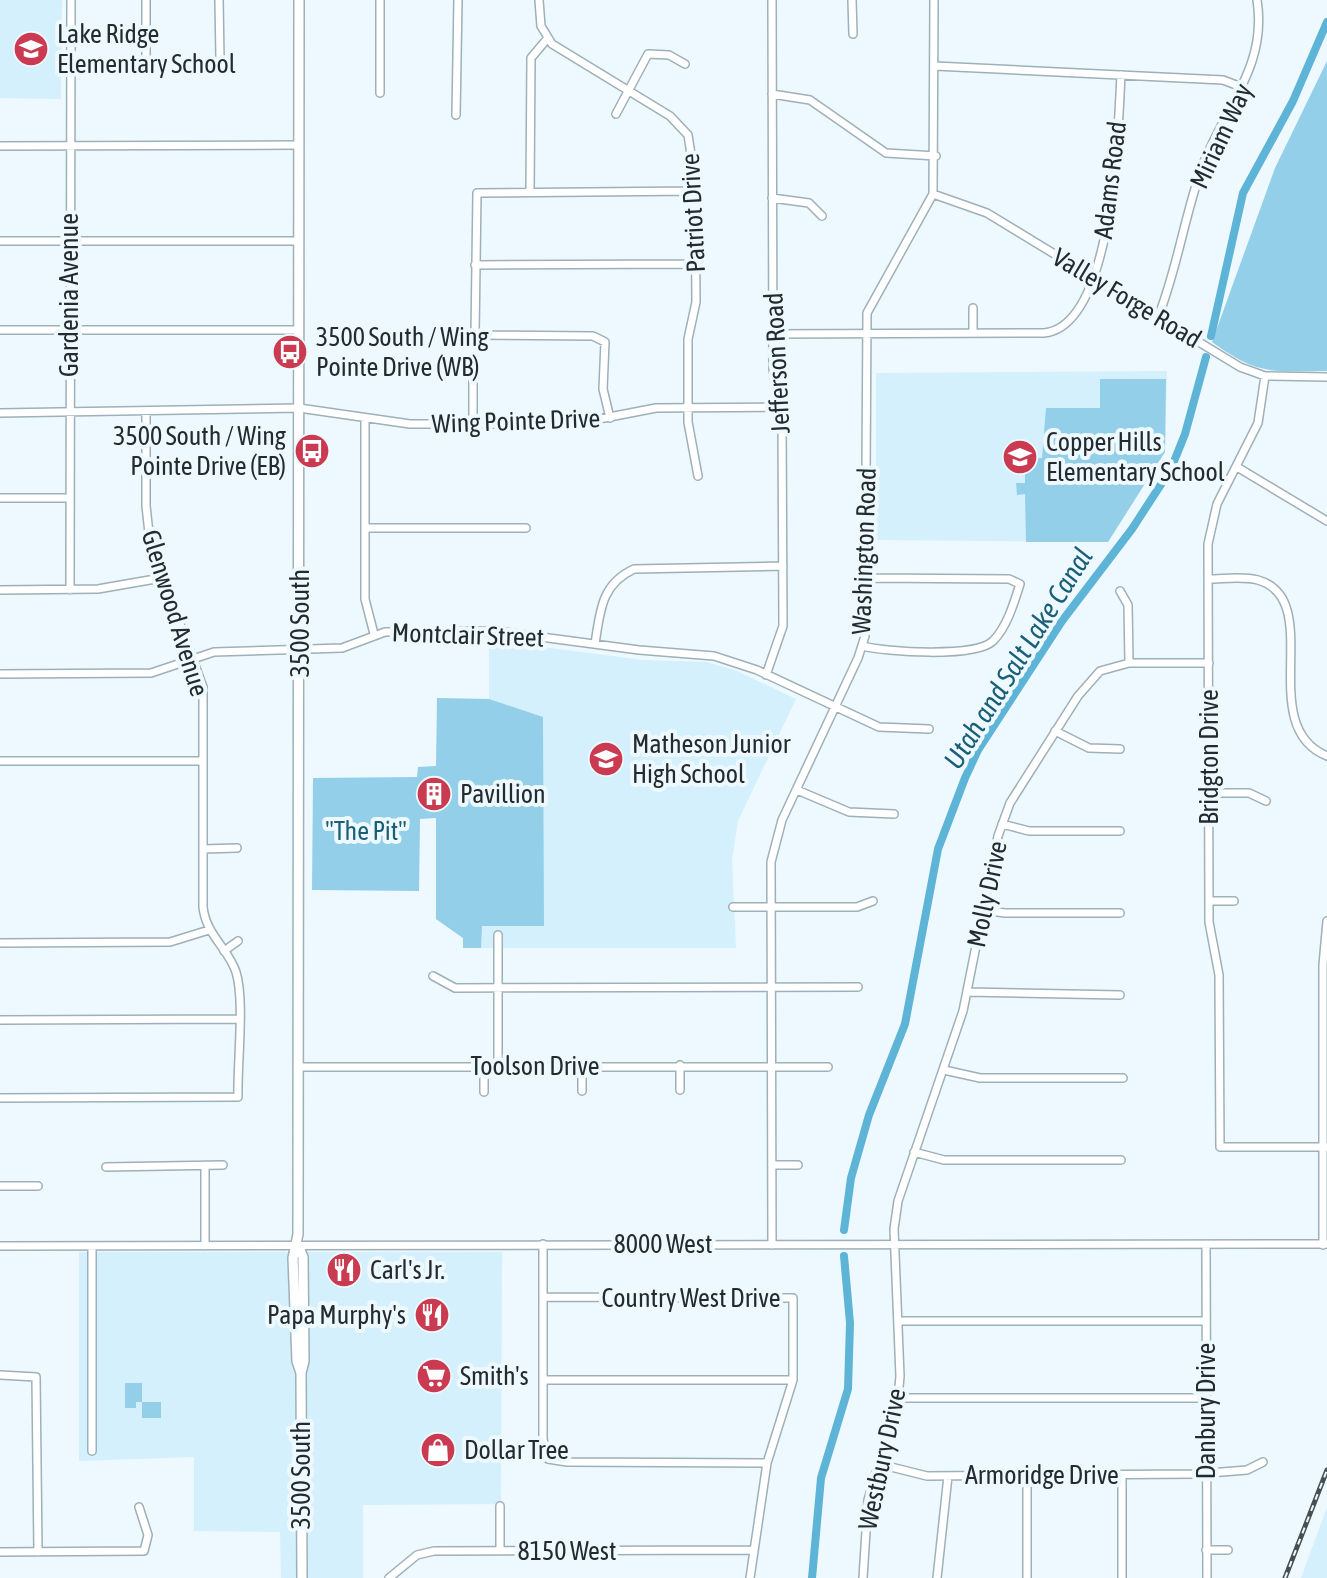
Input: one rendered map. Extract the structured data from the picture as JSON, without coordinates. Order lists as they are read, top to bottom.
{
  "streets": {
    "main road": ["3500 South"],
    "street": [
      "Miriam Way",
      "Adams Road",
      "Patriot Drive",
      "Gardenia Avenue",
      "Valley Forge Road",
      "Jefferson Road",
      "Wing Pointe Drive",
      "Washington Road",
      "Glenwood Avenue",
      "Montclair Street",
      "Bridgton Drive",
      "Molly Drive",
      "Toolson Drive",
      "8000 West",
      "Country West Drive",
      "Danbury Drive",
      "Westbury Drive",
      "Armoridge Drive",
      "8150 West"
    ]
  },
  "crossings": [
    ["Miriam Way", "Valley Forge Road"],
    ["Adams Road", "Valley Forge Road"],
    ["Adams Road", "Jefferson Road"],
    ["Adams Road", "Washington Road"],
    ["Patriot Drive", "Wing Pointe Drive"],
    ["Gardenia Avenue", "Wing Pointe Drive"],
    ["Valley Forge Road", "Washington Road"],
    ["Valley Forge Road", "Bridgton Drive"],
    ["Jefferson Road", "Wing Pointe Drive"],
    ["Jefferson Road", "Montclair Street"],
    ["Wing Pointe Drive", "Glenwood Avenue"],
    ["Wing Pointe Drive", "3500 South"],
    ["Washington Road", "Montclair Street"],
    ["Washington Road", "Toolson Drive"],
    ["Washington Road", "8000 West"],
    ["Glenwood Avenue", "Montclair Street"],
    ["3500 South", "Montclair Street"],
    ["3500 South", "Toolson Drive"],
    ["3500 South", "8000 West"],
    ["Bridgton Drive", "Molly Drive"],
    ["Molly Drive", "8000 West"],
    ["Molly Drive", "Westbury Drive"],
    ["8000 West", "Danbury Drive"],
    ["8000 West", "Westbury Drive"],
    ["Country West Drive", "8150 West"],
    ["Danbury Drive", "Armoridge Drive"],
    ["Westbury Drive", "Armoridge Drive"]
  ],
  "water": ["Utah and Salt Lake Canal"],
  "parks": ["\"The Pit\""],
  "places": {
    "school or university": ["Lake Ridge Elementary School", "Copper Hills Elementary School", "Matheson Junior High School"],
    "bus stop": ["3500 South / Wing Pointe Drive (WB)", "3500 South / Wing Pointe Drive (EB)"],
    "building": ["Pavillion"],
    "restaurant": ["Carl's Jr.", "Papa Murphy's"],
    "supermarket": ["Smith's"],
    "shop": ["Dollar Tree"]
  }
}
